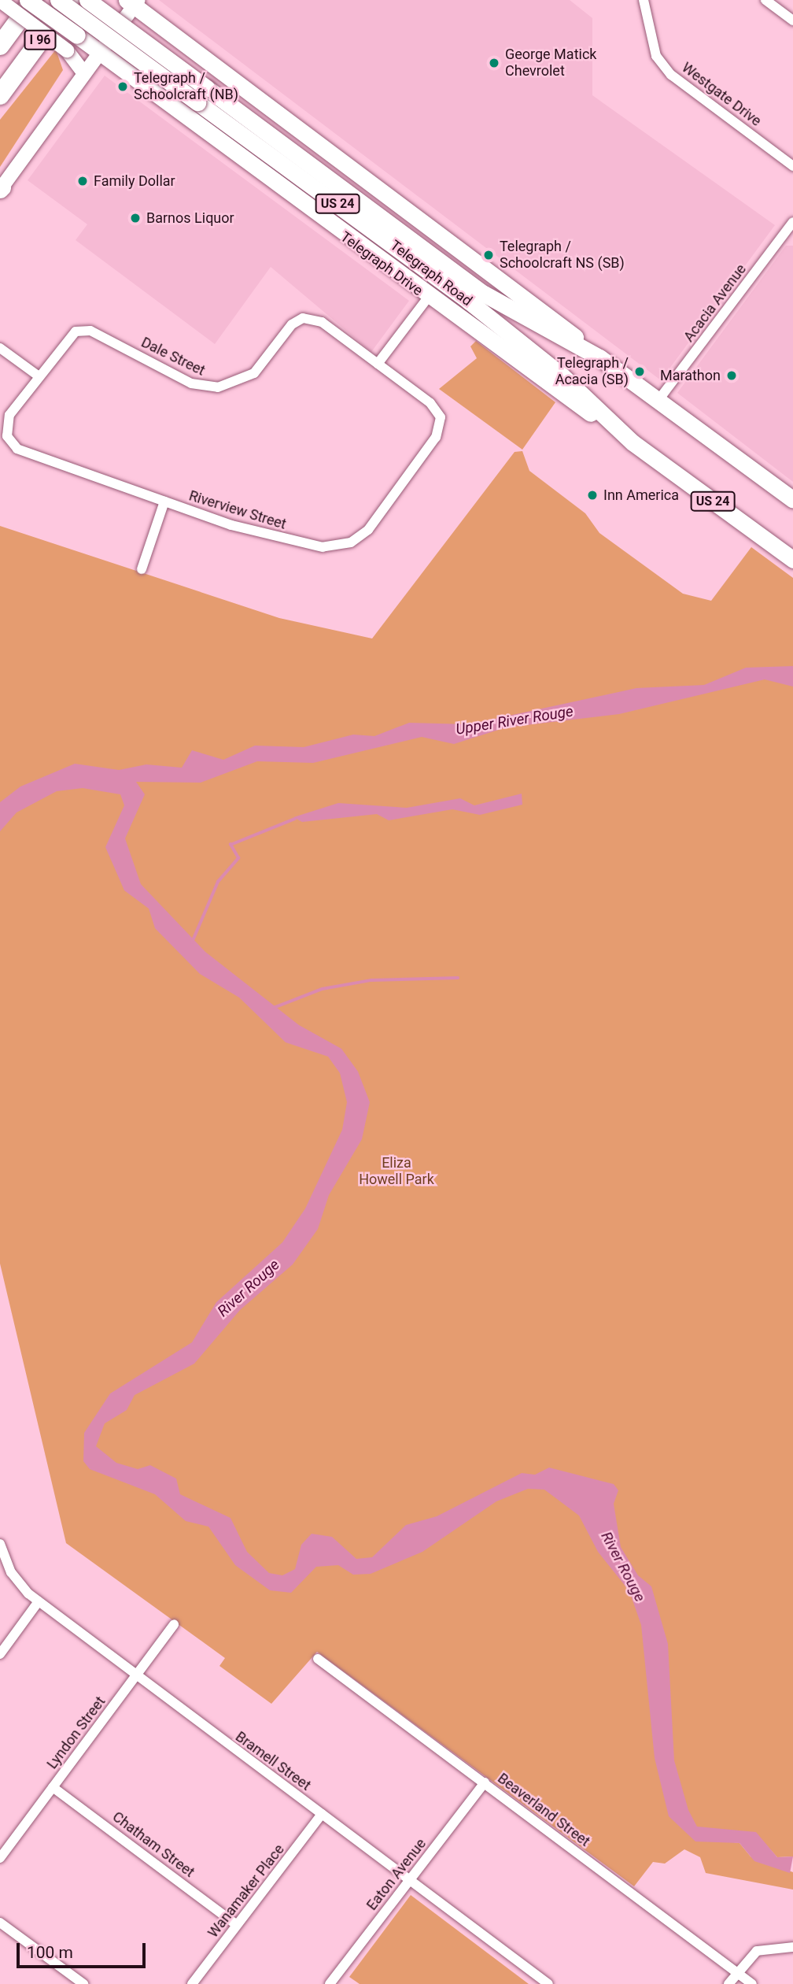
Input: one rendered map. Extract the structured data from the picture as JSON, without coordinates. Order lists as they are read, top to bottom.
{
  "streets": {
    "highway": ["I 96"],
    "main road": ["US 24", "Telegraph Drive", "Telegraph Road"],
    "street": [
      "Westgate Drive",
      "Acacia Avenue",
      "Dale Street",
      "Riverview Street",
      "Lyndon Street",
      "Bramell Street",
      "Beaverland Street",
      "Chatham Street",
      "Eaton Avenue",
      "Wanamaker Place"
    ]
  },
  "crossings": [
    ["Telegraph Drive", "Telegraph Road"],
    ["Telegraph Road", "Acacia Avenue"],
    ["Dale Street", "Riverview Street"],
    ["Lyndon Street", "Bramell Street"],
    ["Lyndon Street", "Chatham Street"],
    ["Bramell Street", "Eaton Avenue"],
    ["Bramell Street", "Wanamaker Place"],
    ["Beaverland Street", "Eaton Avenue"],
    ["Chatham Street", "Wanamaker Place"]
  ],
  "water": ["Upper River Rouge", "River Rouge"],
  "parks": ["Eliza Howell Park"],
  "places": [
    "George Matick Chevrolet",
    "Telegraph / Schoolcraft (NB)",
    "Family Dollar",
    "Barnos Liquor",
    "Telegraph / Schoolcraft NS (SB)",
    "Telegraph / Acacia (SB)",
    "Marathon",
    "Inn America"
  ],
  "scale_bar": "100 m"
}
